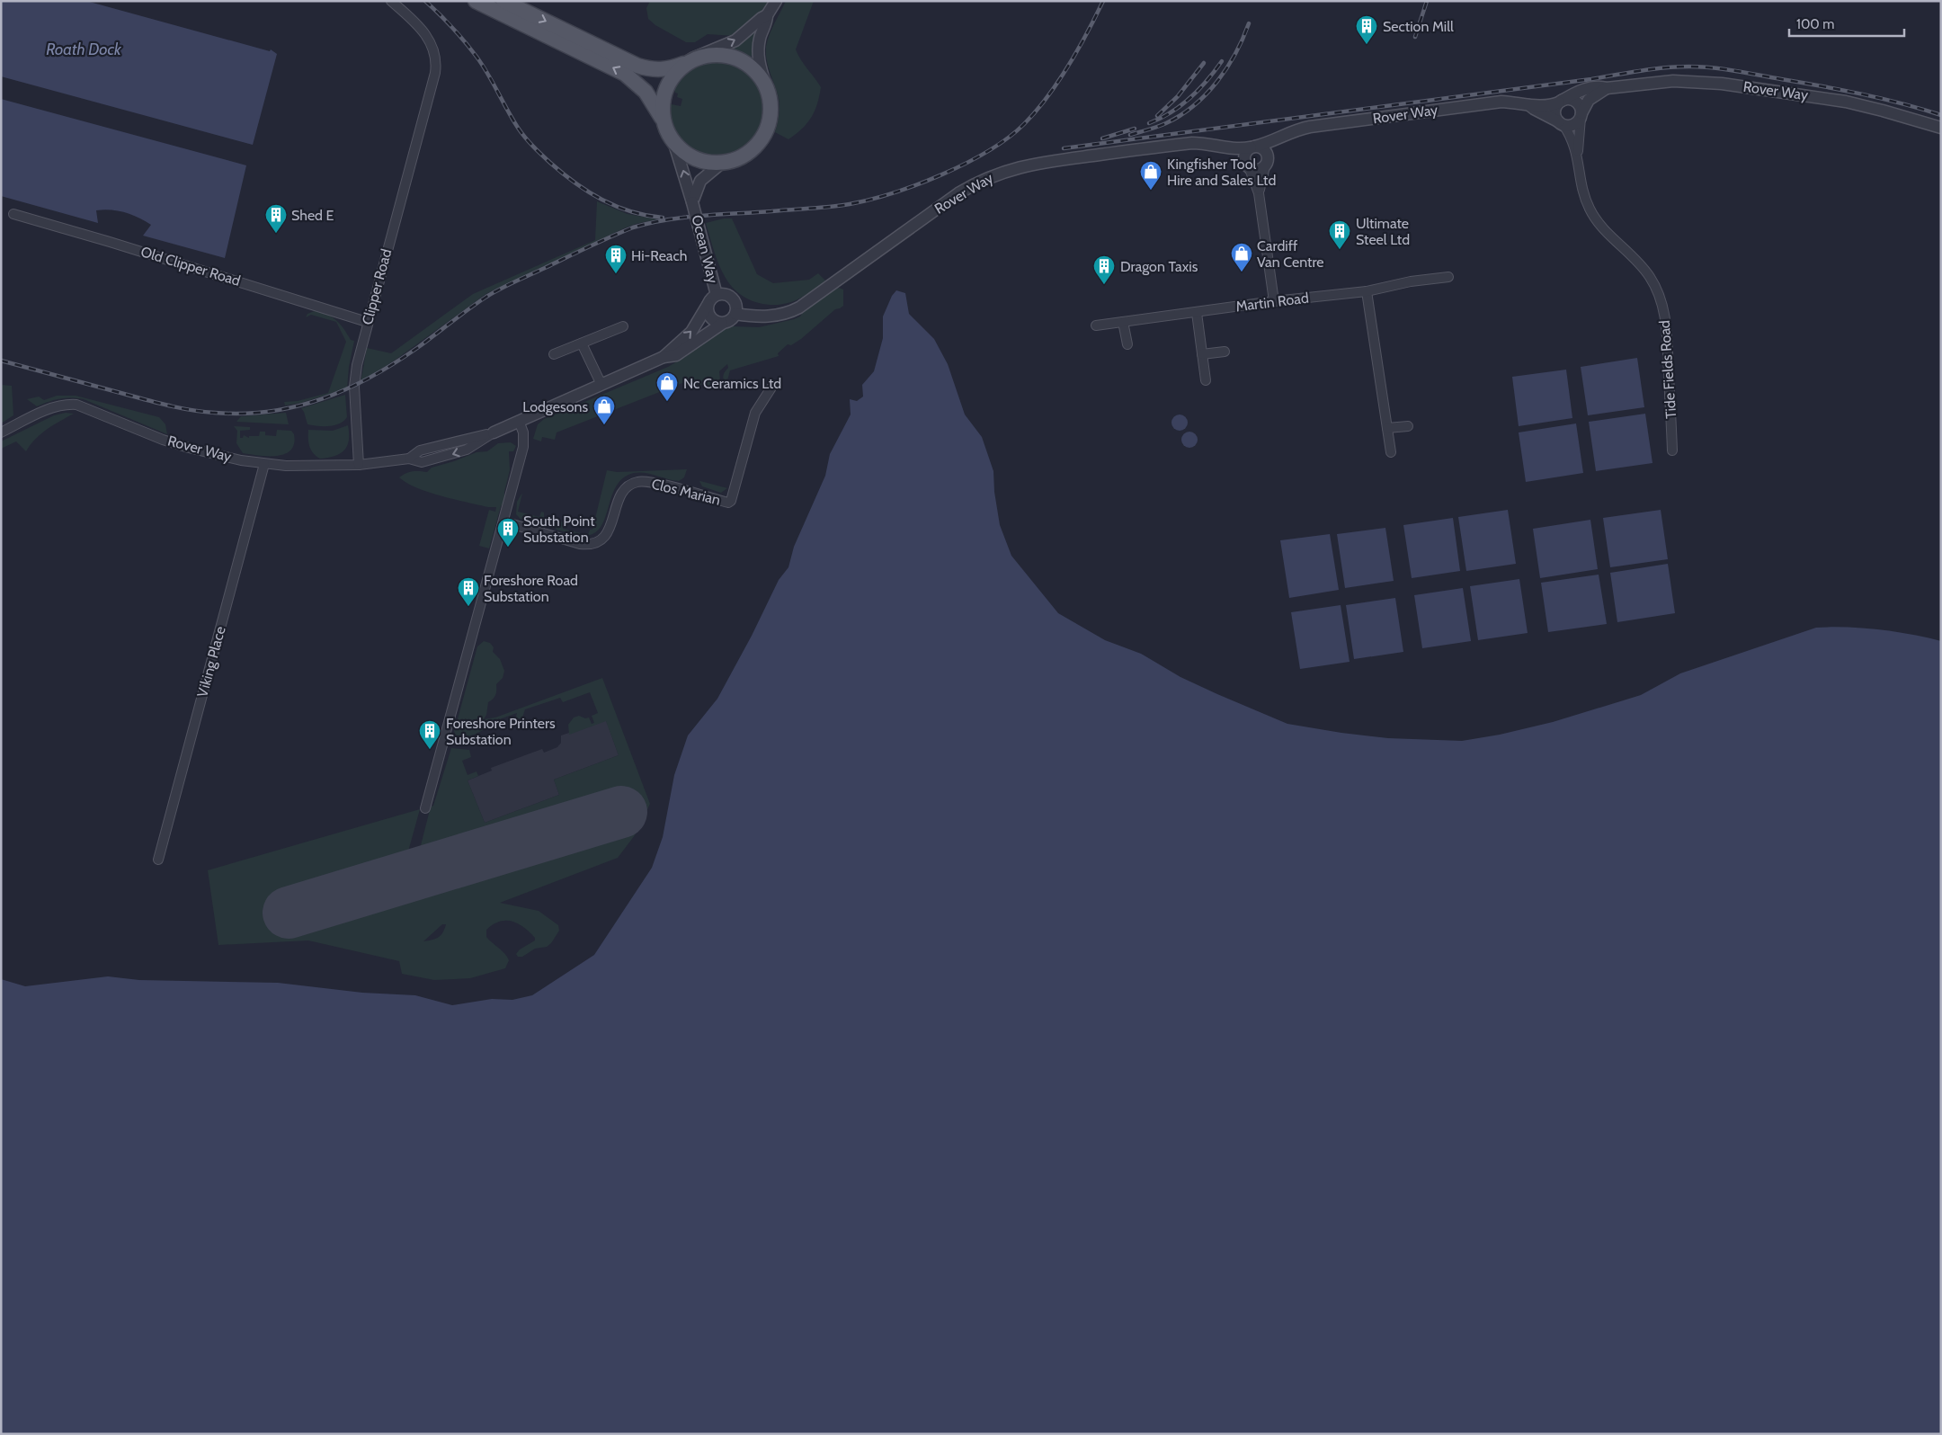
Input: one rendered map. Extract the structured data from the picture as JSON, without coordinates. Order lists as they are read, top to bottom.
{
  "streets": {
    "street": [
      "Rover Way",
      "Ocean Way",
      "Old Clipper Road",
      "Clipper Road",
      "Martin Road",
      "Tide Fields Road",
      "Clos Marian",
      "Viking Place"
    ]
  },
  "crossings": [
    ["Rover Way", "Ocean Way"],
    ["Rover Way", "Clipper Road"],
    ["Rover Way", "Tide Fields Road"],
    ["Rover Way", "Viking Place"],
    ["Old Clipper Road", "Clipper Road"]
  ],
  "water": ["Roath Dock"],
  "places": {
    "building": [
      "Section Mill",
      "Shed E",
      "Ultimate Steel Ltd",
      "Hi-Reach",
      "Dragon Taxis",
      "South Point Substation",
      "Foreshore Road Substation",
      "Foreshore Printers Substation"
    ],
    "shop": [
      "Kingfisher Tool Hire and Sales Ltd",
      "Cardiff Van Centre",
      "Nc Ceramics Ltd",
      "Lodgesons"
    ]
  },
  "scale_bar": "100 m"
}
